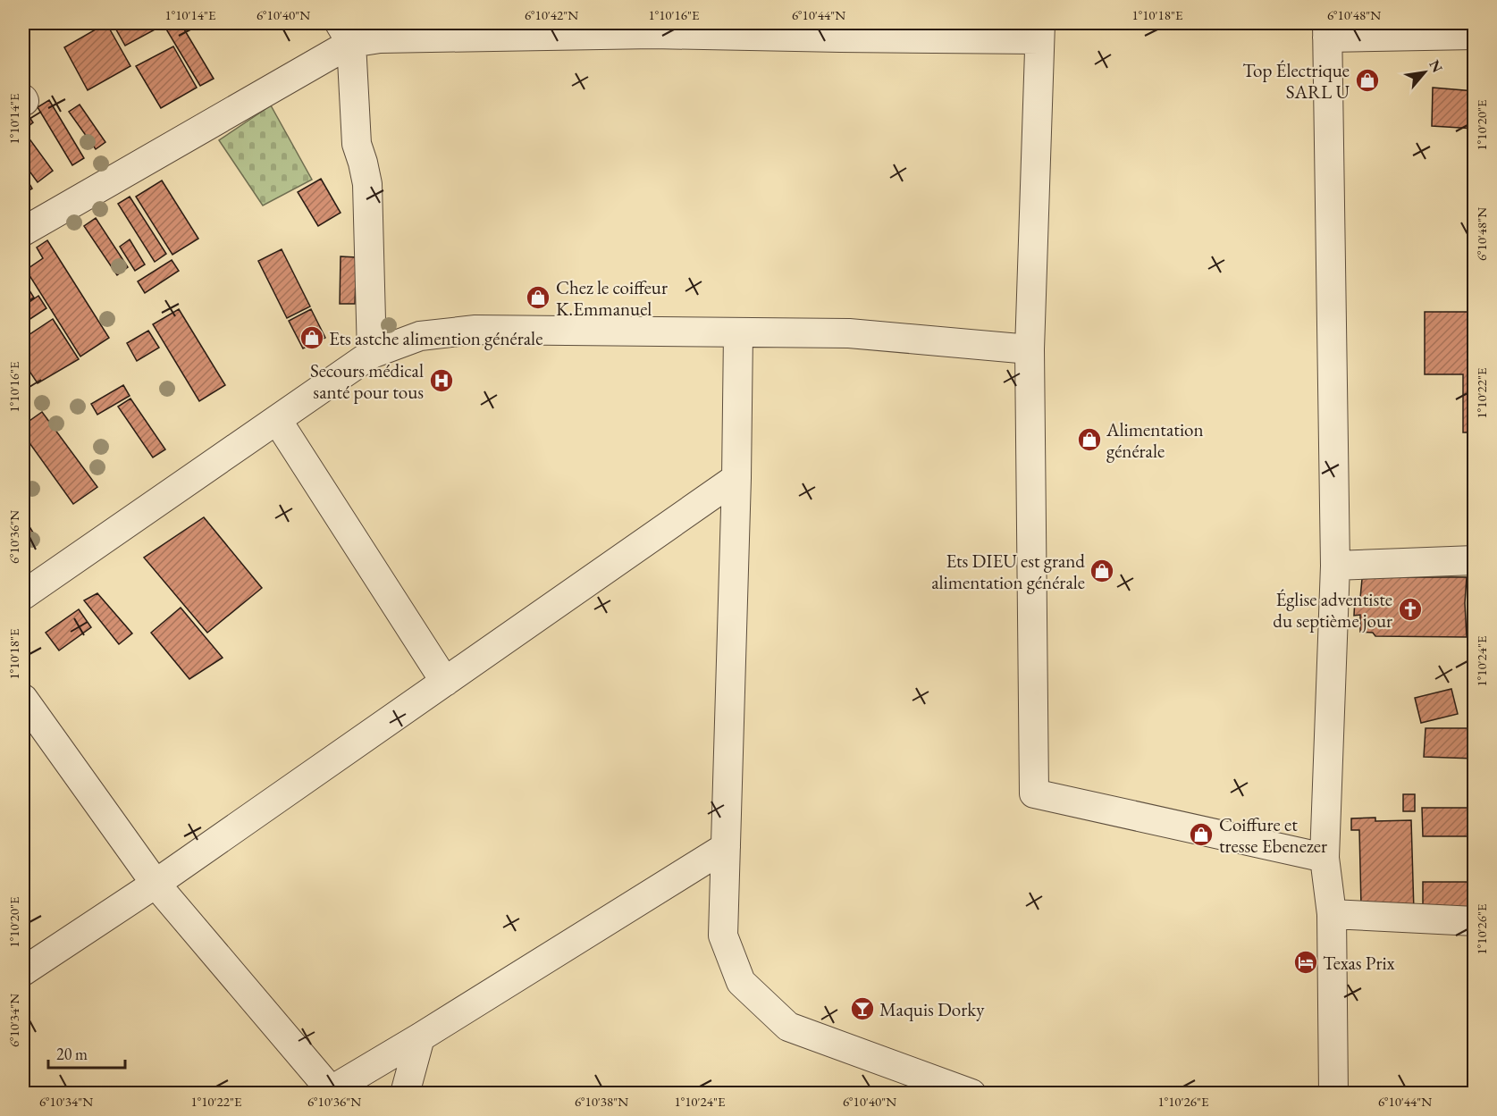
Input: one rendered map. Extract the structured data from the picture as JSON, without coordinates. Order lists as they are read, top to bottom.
{
  "places": {
    "shop": [
      "Top Électrique SARL U",
      "Chez le coiffeur K.Emmanuel",
      "Ets astche alimention générale",
      "Alimentation générale",
      "Ets DIEU est grand alimentation générale",
      "Coiffure et tresse Ebenezer"
    ],
    "hospital": ["Secours médical santé pour tous"],
    "church": ["Église adventiste du septième jour"],
    "hotel": ["Texas Prix"],
    "bar": ["Maquis Dorky"]
  },
  "scale_bar": "20 m",
  "north": "top right",
  "coordinates": [
    "1°10'14\"E",
    "6°10'40\"N",
    "6°10'42\"N",
    "1°10'16\"E",
    "6°10'44\"N",
    "1°10'18\"E",
    "6°10'48\"N",
    "1°10'20\"E",
    "1°10'22\"E",
    "6°10'36\"N",
    "1°10'24\"E",
    "1°10'26\"E",
    "6°10'34\"N",
    "6°10'38\"N"
  ]
}
